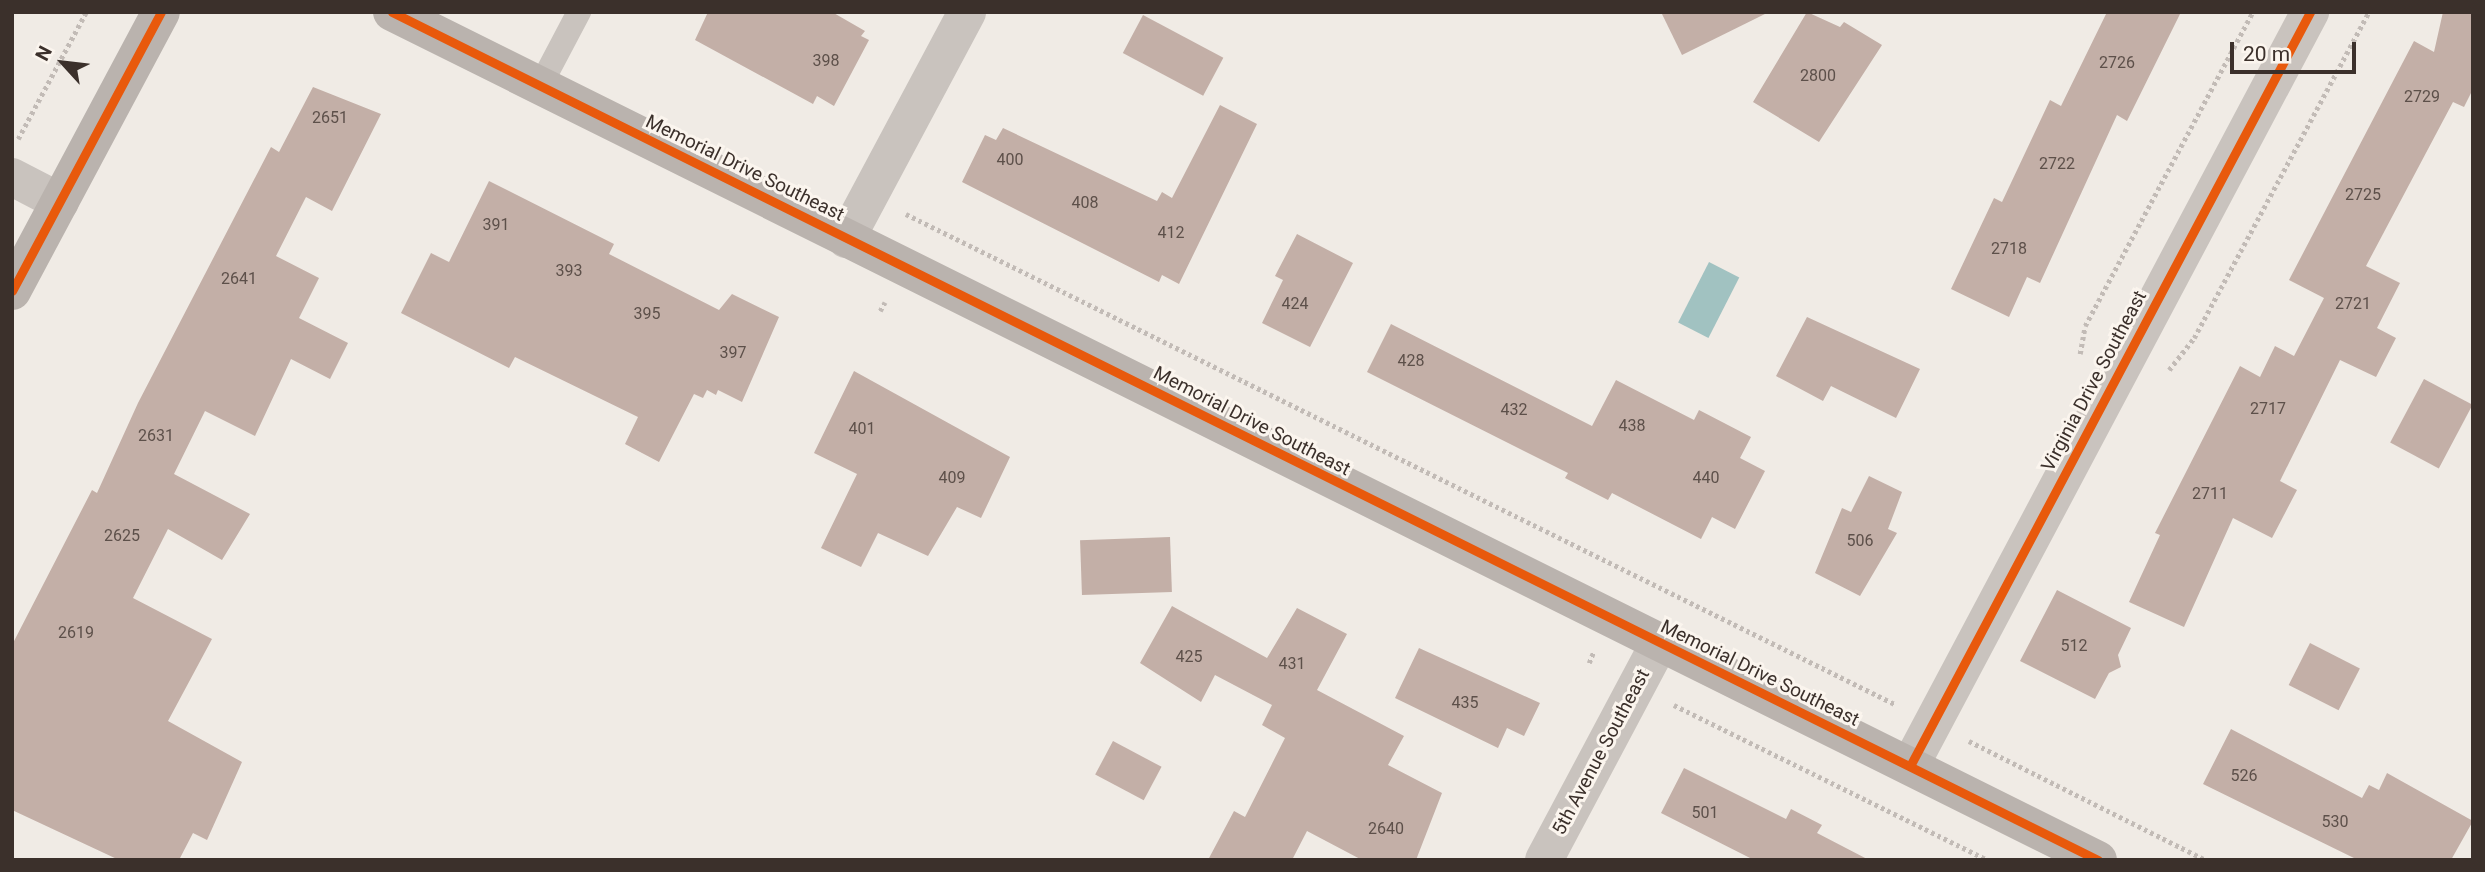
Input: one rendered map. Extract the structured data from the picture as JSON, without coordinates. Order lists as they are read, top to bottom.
{
  "streets": {
    "street": ["Memorial Drive Southeast", "Virginia Drive Southeast", "5th Avenue Southeast"]
  },
  "crossings": [
    ["Memorial Drive Southeast", "Virginia Drive Southeast"],
    ["Memorial Drive Southeast", "5th Avenue Southeast"]
  ],
  "house_numbers": [
    "398",
    "2726",
    "2800",
    "2729",
    "2651",
    "400",
    "2722",
    "2725",
    "408",
    "391",
    "412",
    "2718",
    "393",
    "2641",
    "424",
    "2721",
    "395",
    "397",
    "428",
    "2717",
    "432",
    "438",
    "401",
    "2631",
    "409",
    "440",
    "2711",
    "2625",
    "506",
    "2619",
    "512",
    "425",
    "431",
    "435",
    "526",
    "501",
    "530",
    "2640"
  ],
  "scale_bar": "20 m",
  "north": "top left"
}
